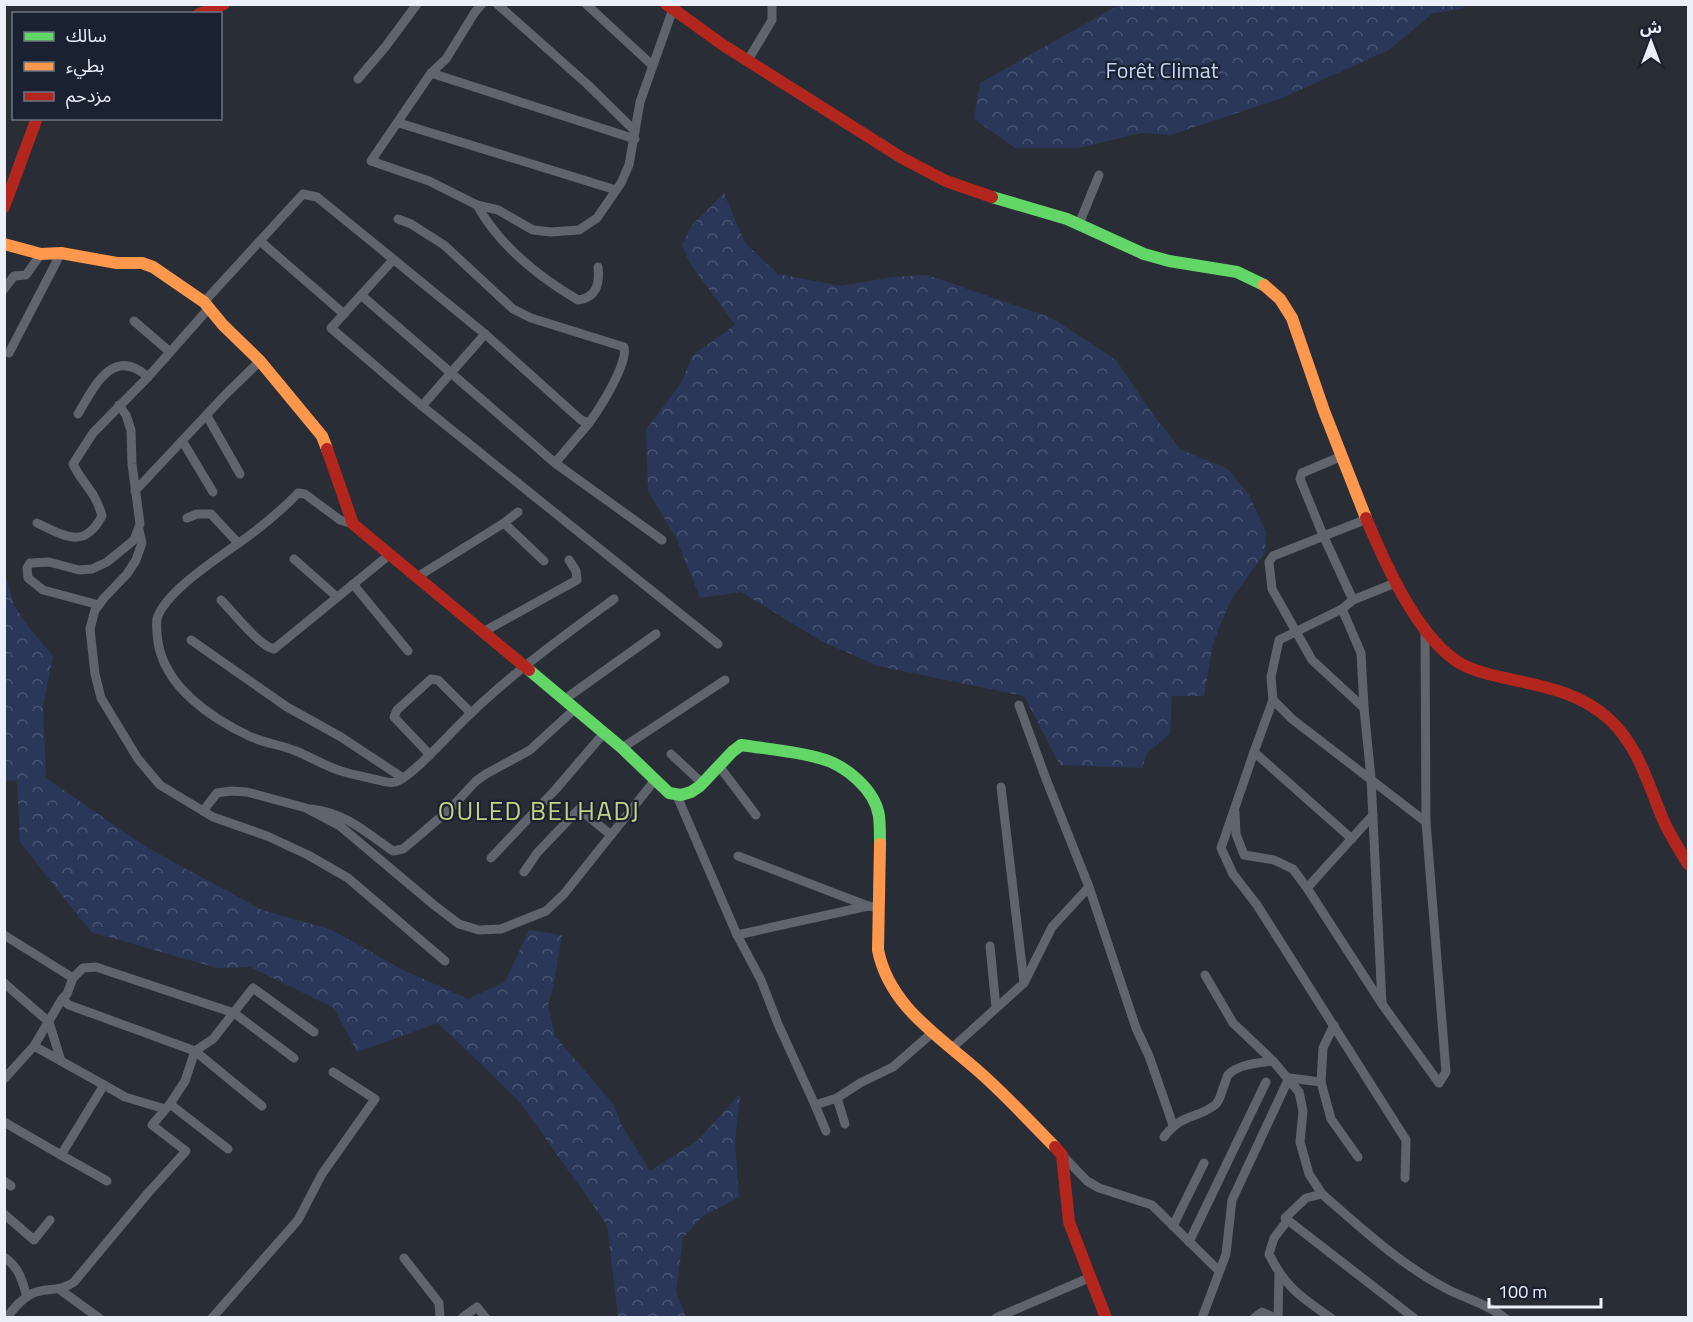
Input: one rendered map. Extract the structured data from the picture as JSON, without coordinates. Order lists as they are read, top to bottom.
{
  "districts": ["OULED BELHADJ"],
  "parks": ["Forêt Climat"],
  "legend": ["سالك", "بطيء", "مزدحم"],
  "scale_bar": "100 m",
  "north": "top"
}
